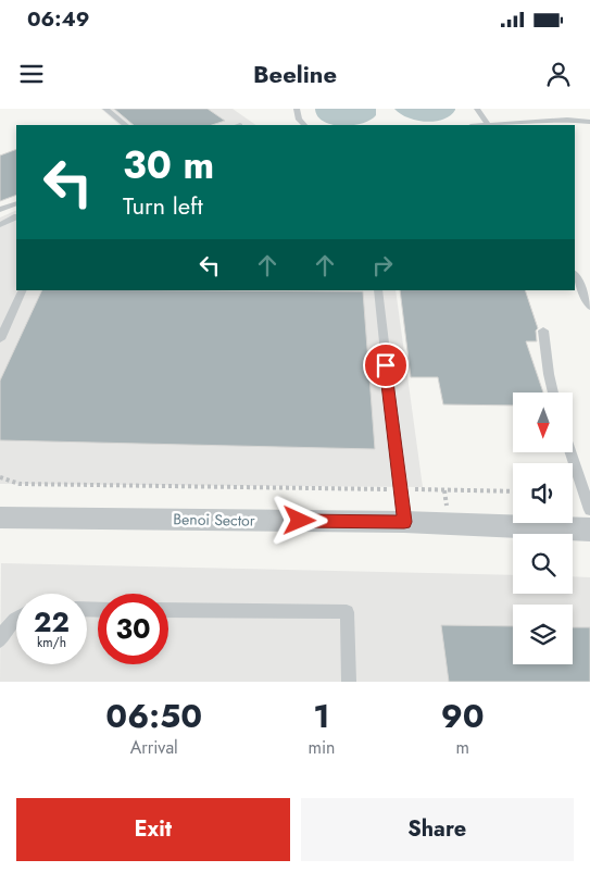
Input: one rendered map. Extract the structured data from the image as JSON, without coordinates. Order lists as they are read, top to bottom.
{
  "streets": {
    "street": ["Benoi Sector"]
  },
  "north": "bottom",
  "page": {
    "status": "06:49",
    "header": "Beeline",
    "turn": ["30 m", "Turn left"],
    "speed": "22 km/h",
    "limit": "30",
    "eta": [
      "06:50",
      "Arrival",
      "1",
      "min",
      "90",
      "m"
    ],
    "buttons": ["Exit", "Share"]
  }
}
